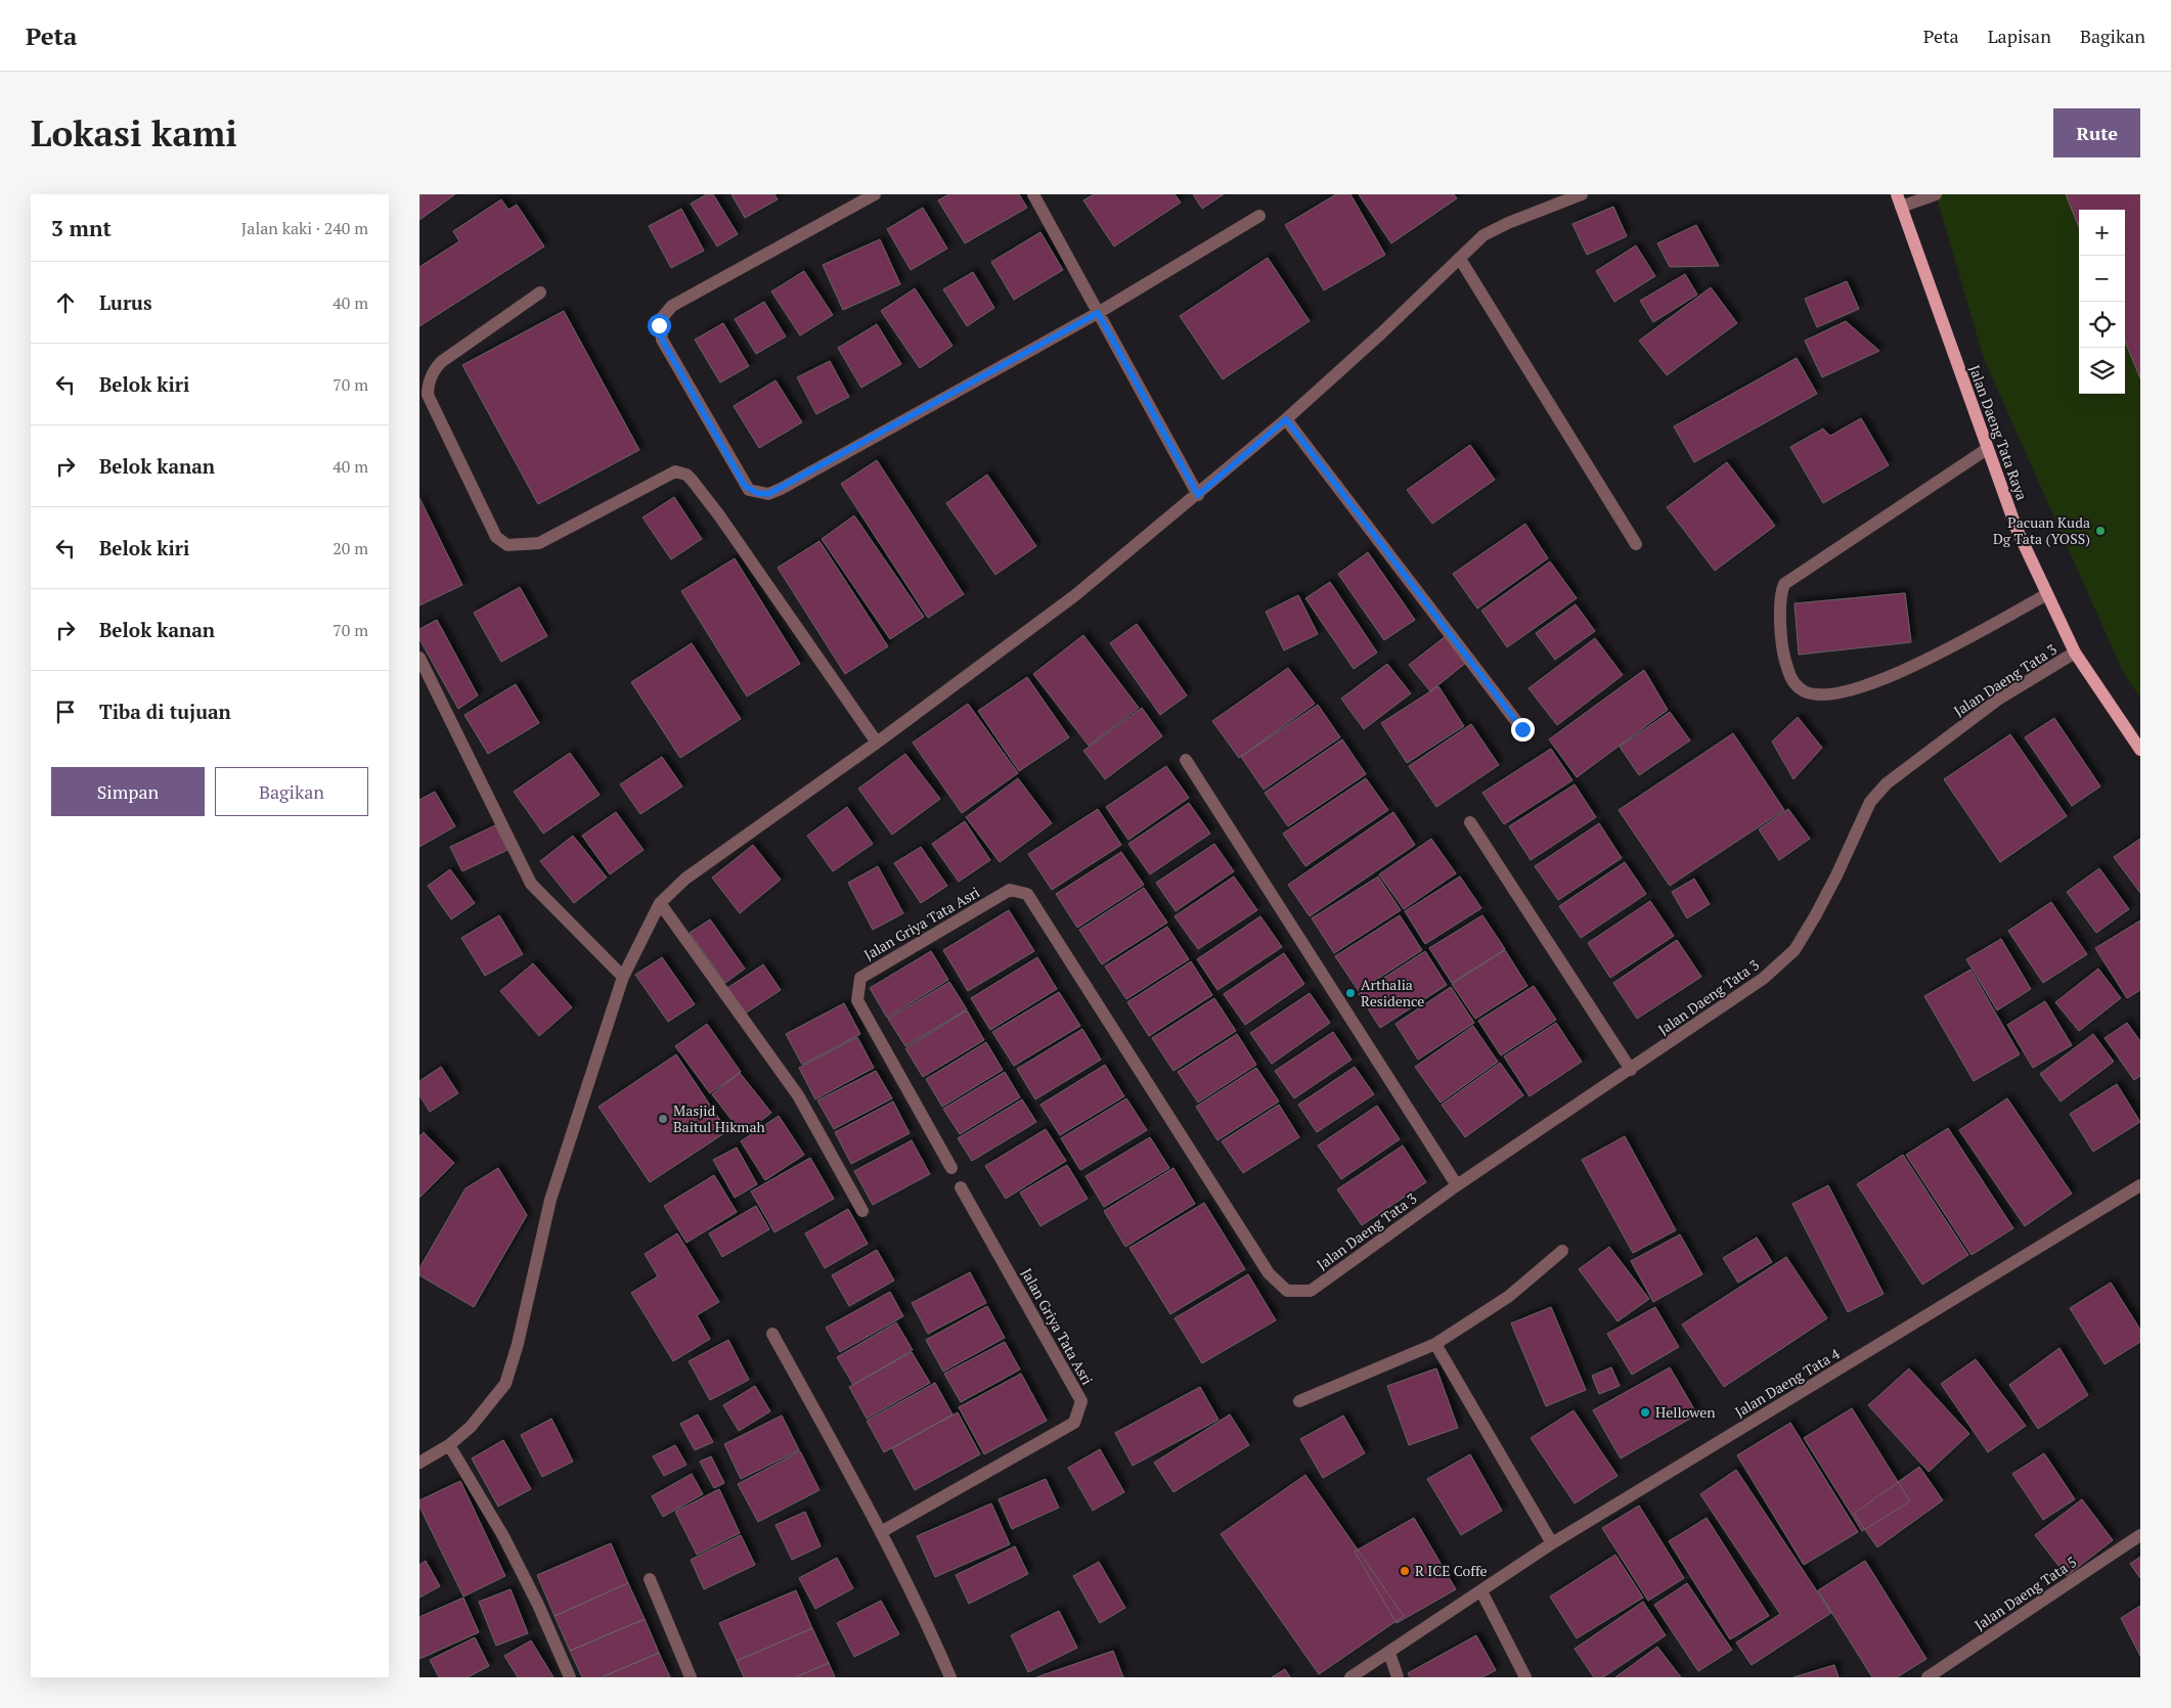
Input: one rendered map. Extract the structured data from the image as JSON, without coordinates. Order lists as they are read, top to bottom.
{
  "streets": {
    "main road": ["Jalan Daeng Tata Raya"],
    "street": [
      "Jalan Daeng Tata 3",
      "Jalan Griya Tata Asri",
      "Jalan Daeng Tata 4",
      "Jalan Daeng Tata 5"
    ]
  },
  "crossings": [
    ["Jalan Daeng Tata Raya", "Jalan Daeng Tata 3"],
    ["Jalan Daeng Tata 3", "Jalan Griya Tata Asri"]
  ],
  "places": [
    "Pacuan Kuda Dg Tata (YOSS)",
    "Arthalia Residence",
    "Masjid Baitul Hikmah",
    "Hellowen",
    "R ICE Coffe"
  ],
  "page": {
    "header": "Peta",
    "nav": ["Peta", "Lapisan", "Bagikan"],
    "buttons": [
      "Rute",
      ["Simpan", "Bagikan"]
    ],
    "title": "Lokasi kami",
    "heading": ["3 mnt", "Jalan kaki · 240 m"],
    "map_buttons": ["+", "−"],
    "list": [
      ["Lurus", "40 m"],
      ["Belok kiri", "70 m"],
      ["Belok kanan", "40 m"],
      ["Belok kiri", "20 m"],
      ["Belok kanan", "70 m"],
      "Tiba di tujuan"
    ]
  }
}
